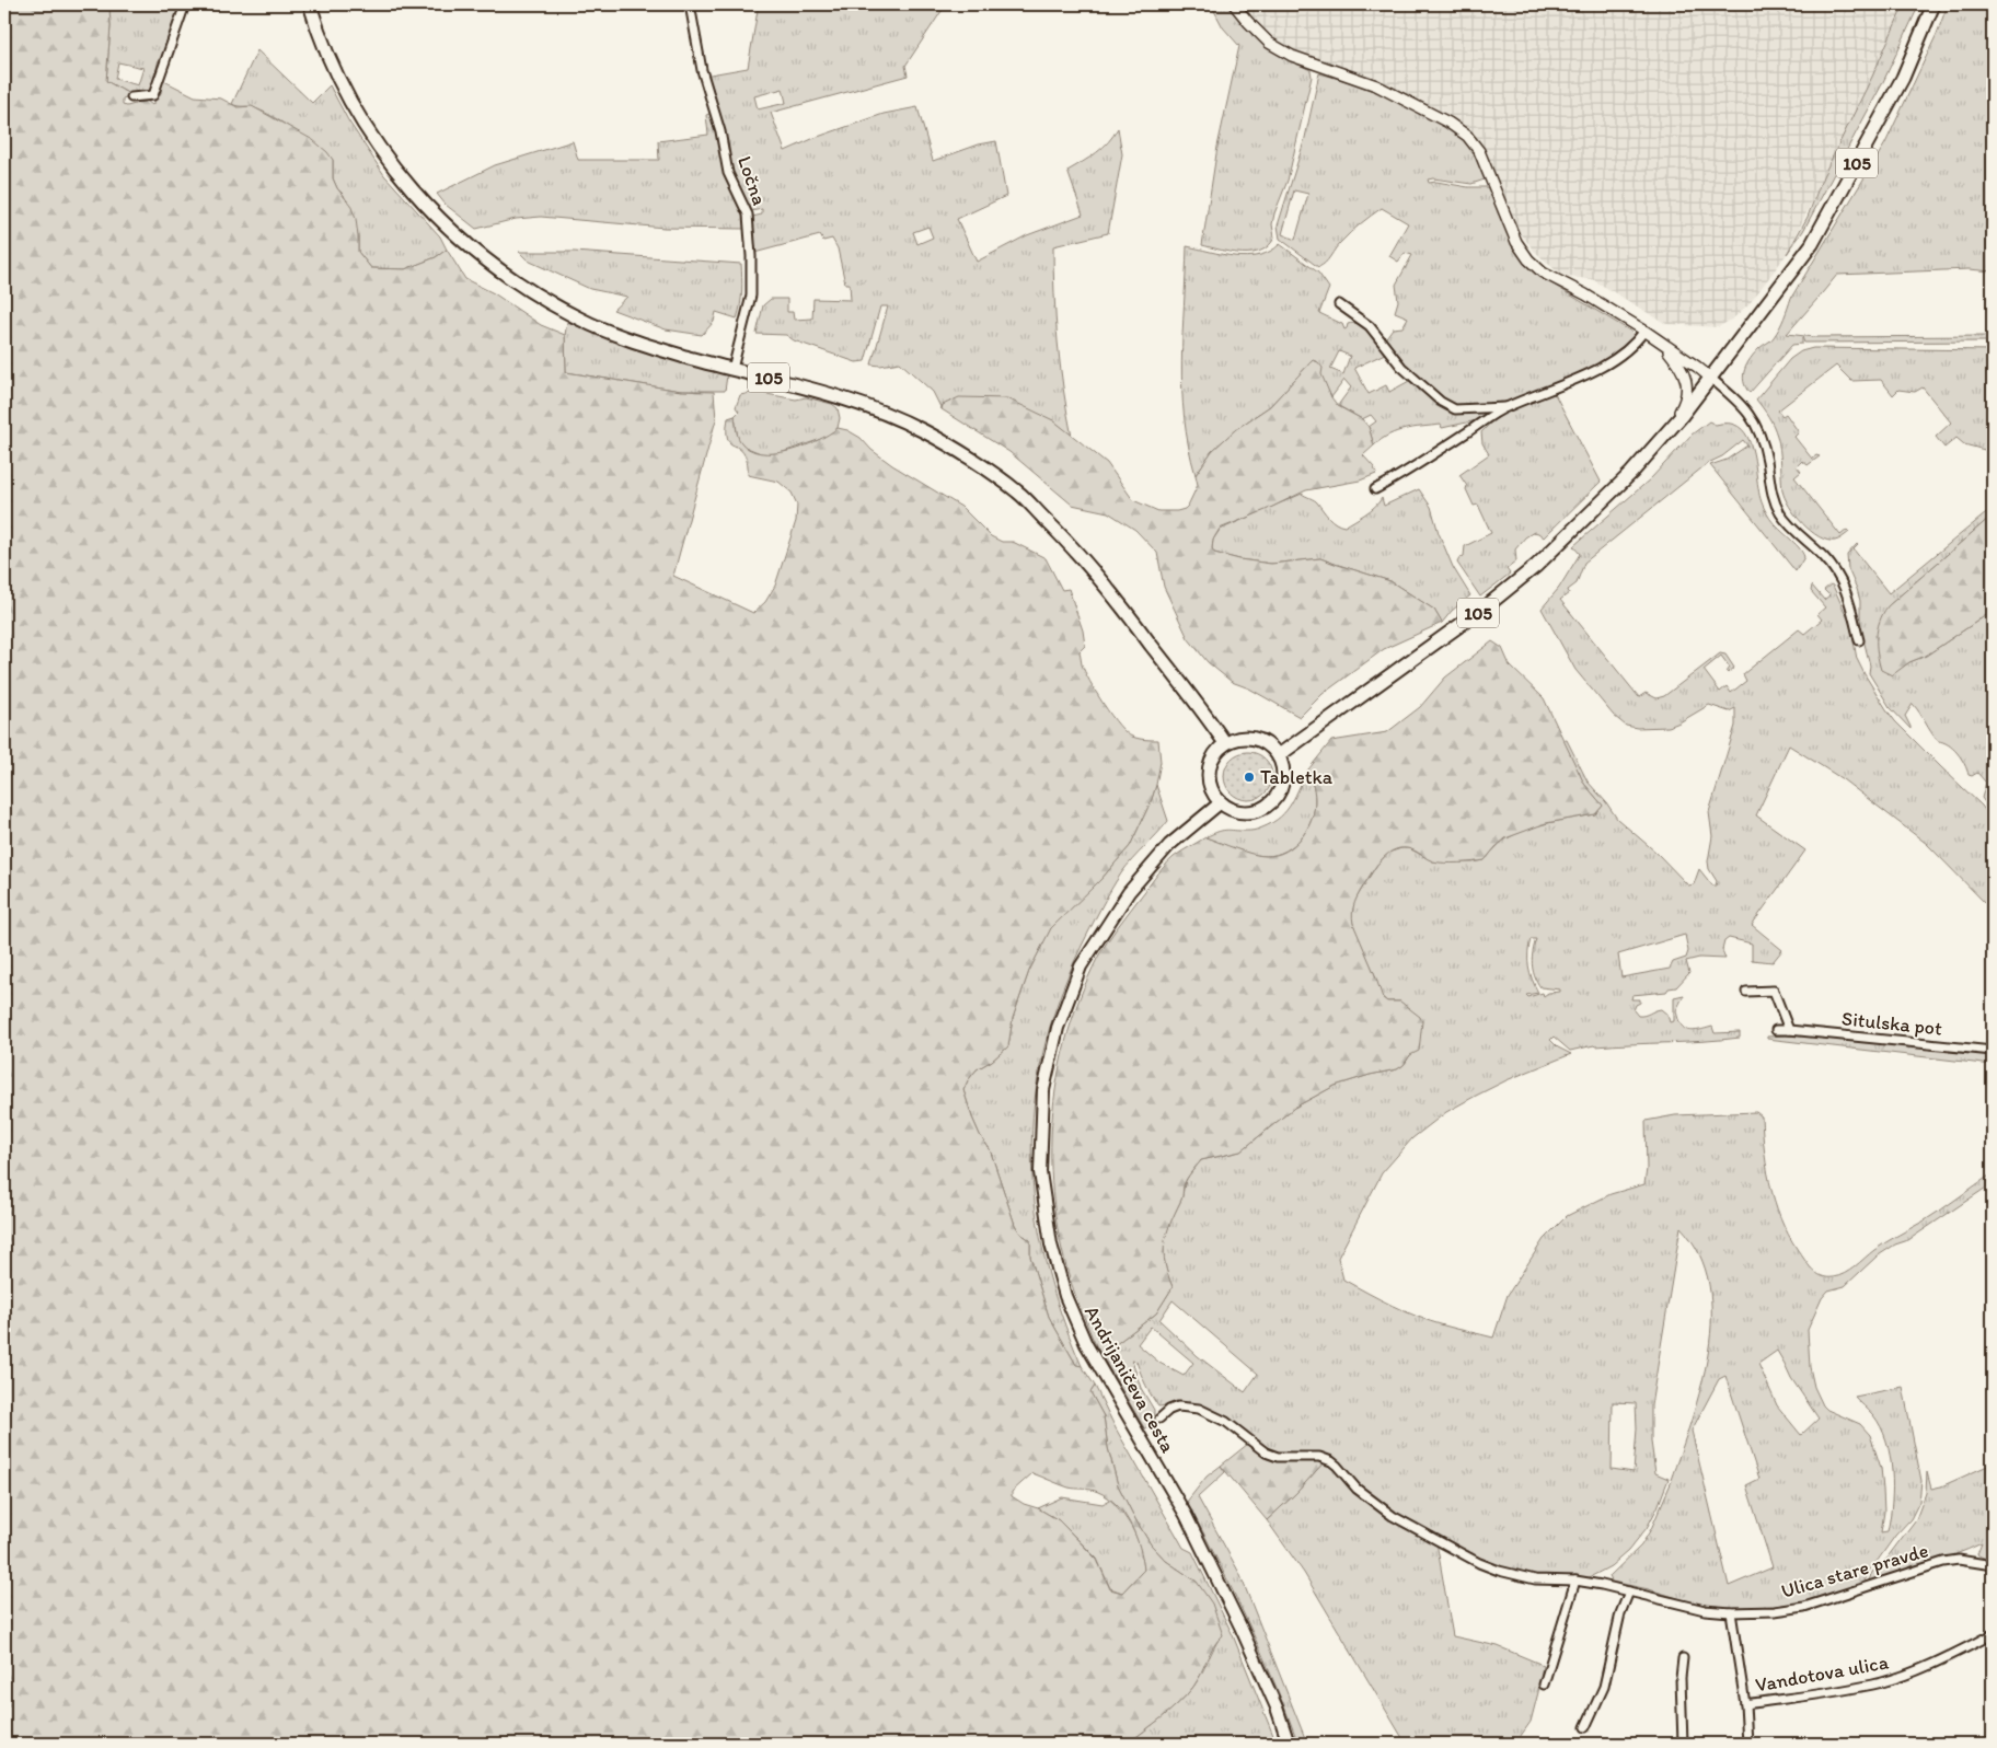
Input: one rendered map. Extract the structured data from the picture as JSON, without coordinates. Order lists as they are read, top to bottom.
{
  "streets": {
    "main road": ["105", "Andrijaničeva cesta"],
    "street": [
      "Ločna",
      "Situlska pot",
      "Ulica stare pravde",
      "Vandotova ulica"
    ]
  },
  "crossings": [
    ["105", "Ločna"],
    ["105", "Andrijaničeva cesta"]
  ],
  "places": ["Tabletka"]
}
